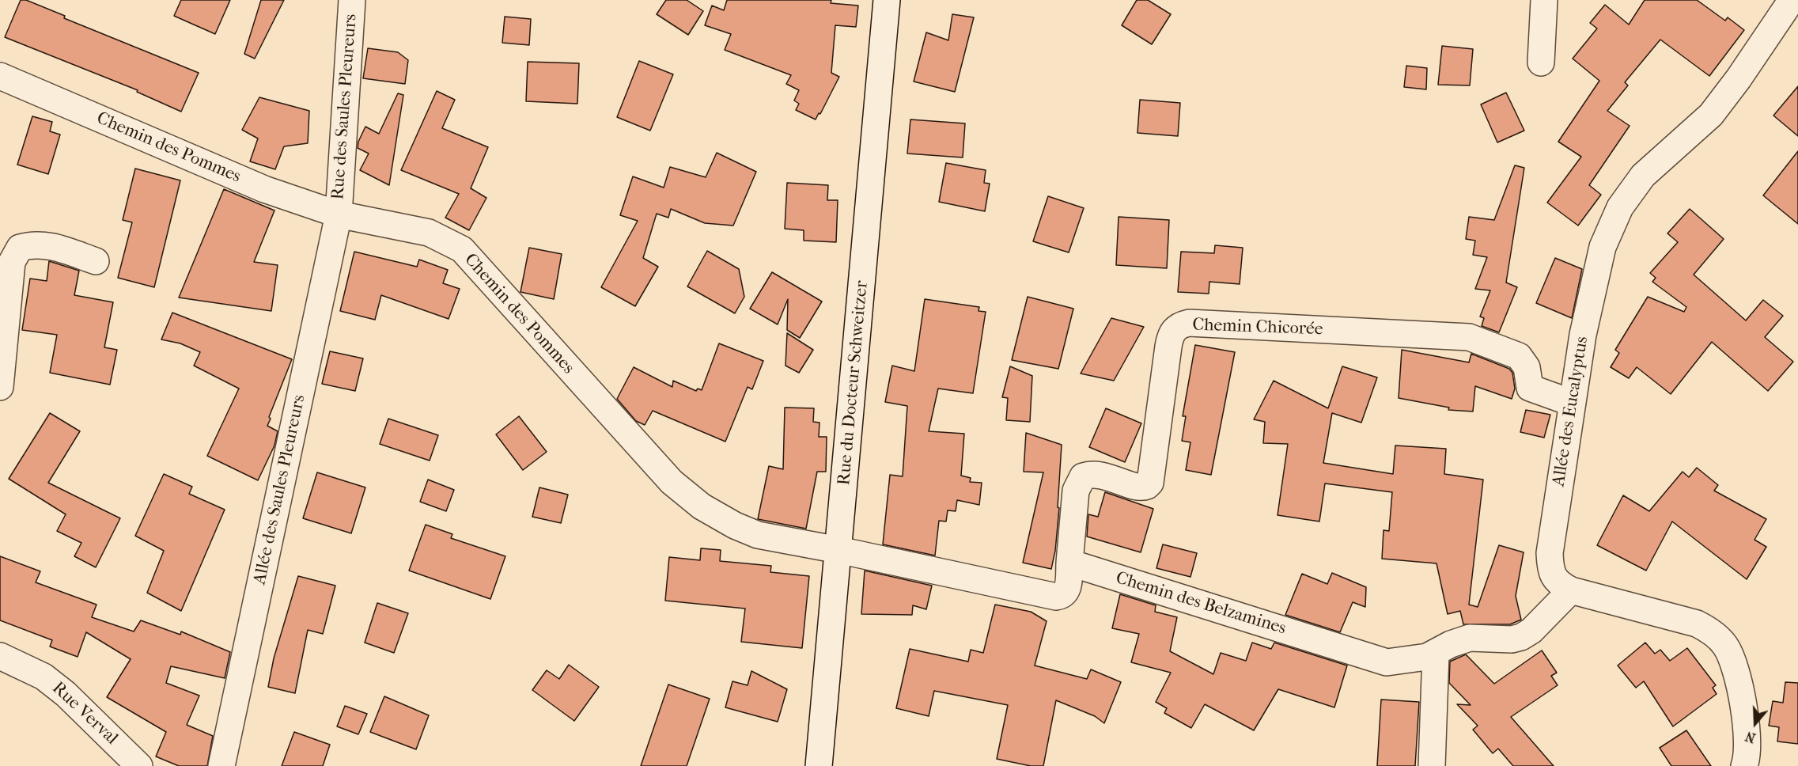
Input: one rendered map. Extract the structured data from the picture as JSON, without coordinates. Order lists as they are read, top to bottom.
{
  "streets": {
    "street": [
      "Rue des Saules Pleureurs",
      "Chemin des Pommes",
      "Chemin Chicorée",
      "Rue du Docteur Schweitzer",
      "Allée des Eucalyptus",
      "Allée des Saules Pleureurs",
      "Chemin des Belzamines",
      "Rue Verval"
    ]
  },
  "crossings": [
    ["Rue des Saules Pleureurs", "Chemin des Pommes"],
    ["Rue des Saules Pleureurs", "Allée des Saules Pleureurs"],
    ["Chemin des Pommes", "Rue du Docteur Schweitzer"],
    ["Chemin des Pommes", "Allée des Saules Pleureurs"],
    ["Chemin Chicorée", "Allée des Eucalyptus"],
    ["Chemin Chicorée", "Chemin des Belzamines"],
    ["Allée des Eucalyptus", "Chemin des Belzamines"]
  ],
  "north": "bottom"
}
